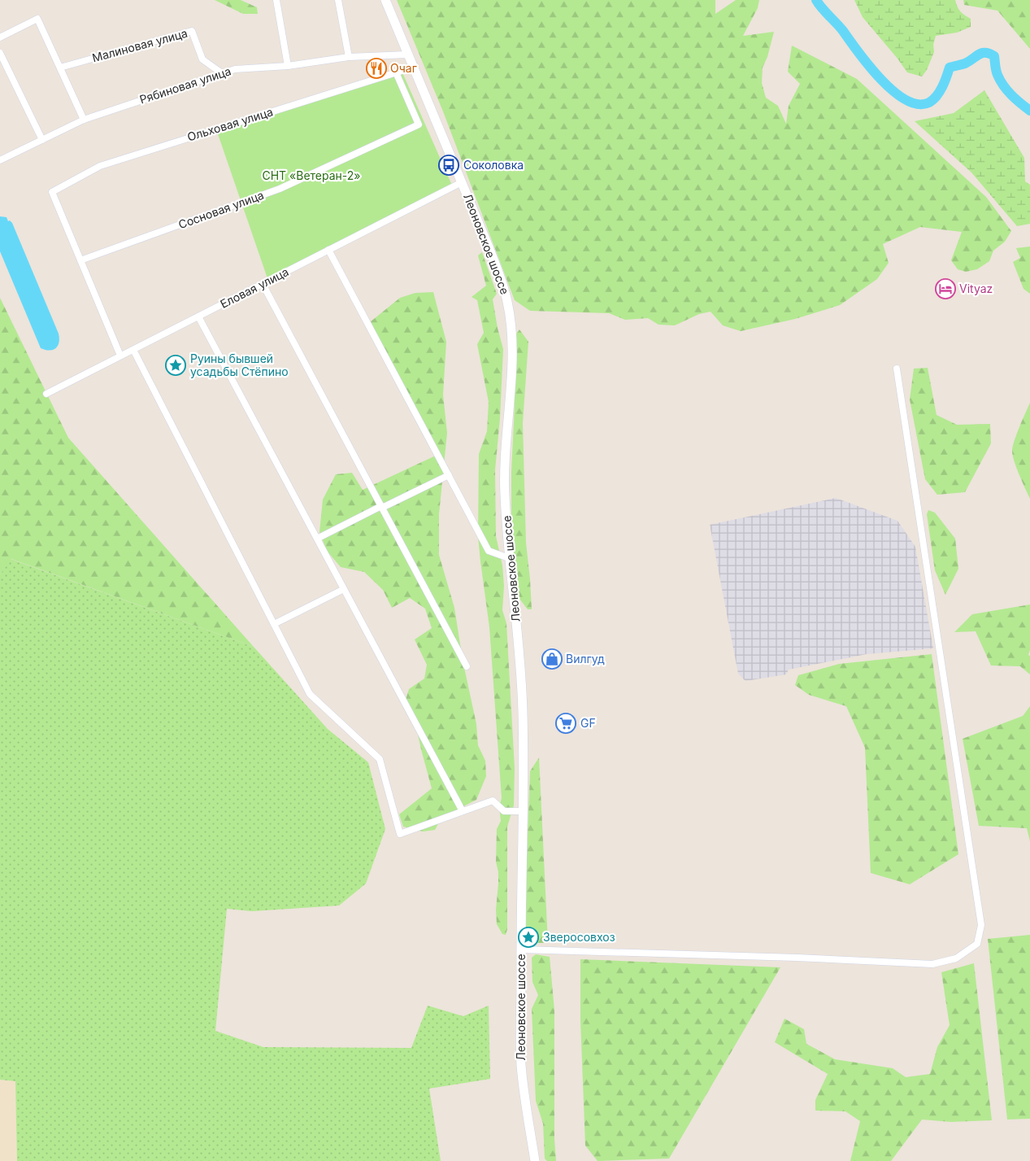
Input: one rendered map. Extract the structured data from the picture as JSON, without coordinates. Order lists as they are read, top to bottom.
{
  "streets": {
    "main road": ["Леоновское шоссе"],
    "street": [
      "Малиновая улица",
      "Рябиновая улица",
      "Ольховая улица",
      "Сосновая улица",
      "Еловая улица"
    ]
  },
  "crossings": [
    ["Малиновая улица", "Рябиновая улица"],
    ["Рябиновая улица", "Леоновское шоссе"],
    ["Ольховая улица", "Сосновая улица"],
    ["Ольховая улица", "Леоновское шоссе"],
    ["Леоновское шоссе", "Еловая улица"]
  ],
  "parks": ["СНТ «Ветеран-2»"],
  "places": {
    "restaurant": ["Очаг"],
    "bus stop": ["Соколовка"],
    "hotel": ["Vityaz"],
    "place": ["Руины бывшей усадьбы Стёпино", "Зверосовхоз"],
    "shop": ["Вилгуд"],
    "supermarket": ["GF"]
  }
}
